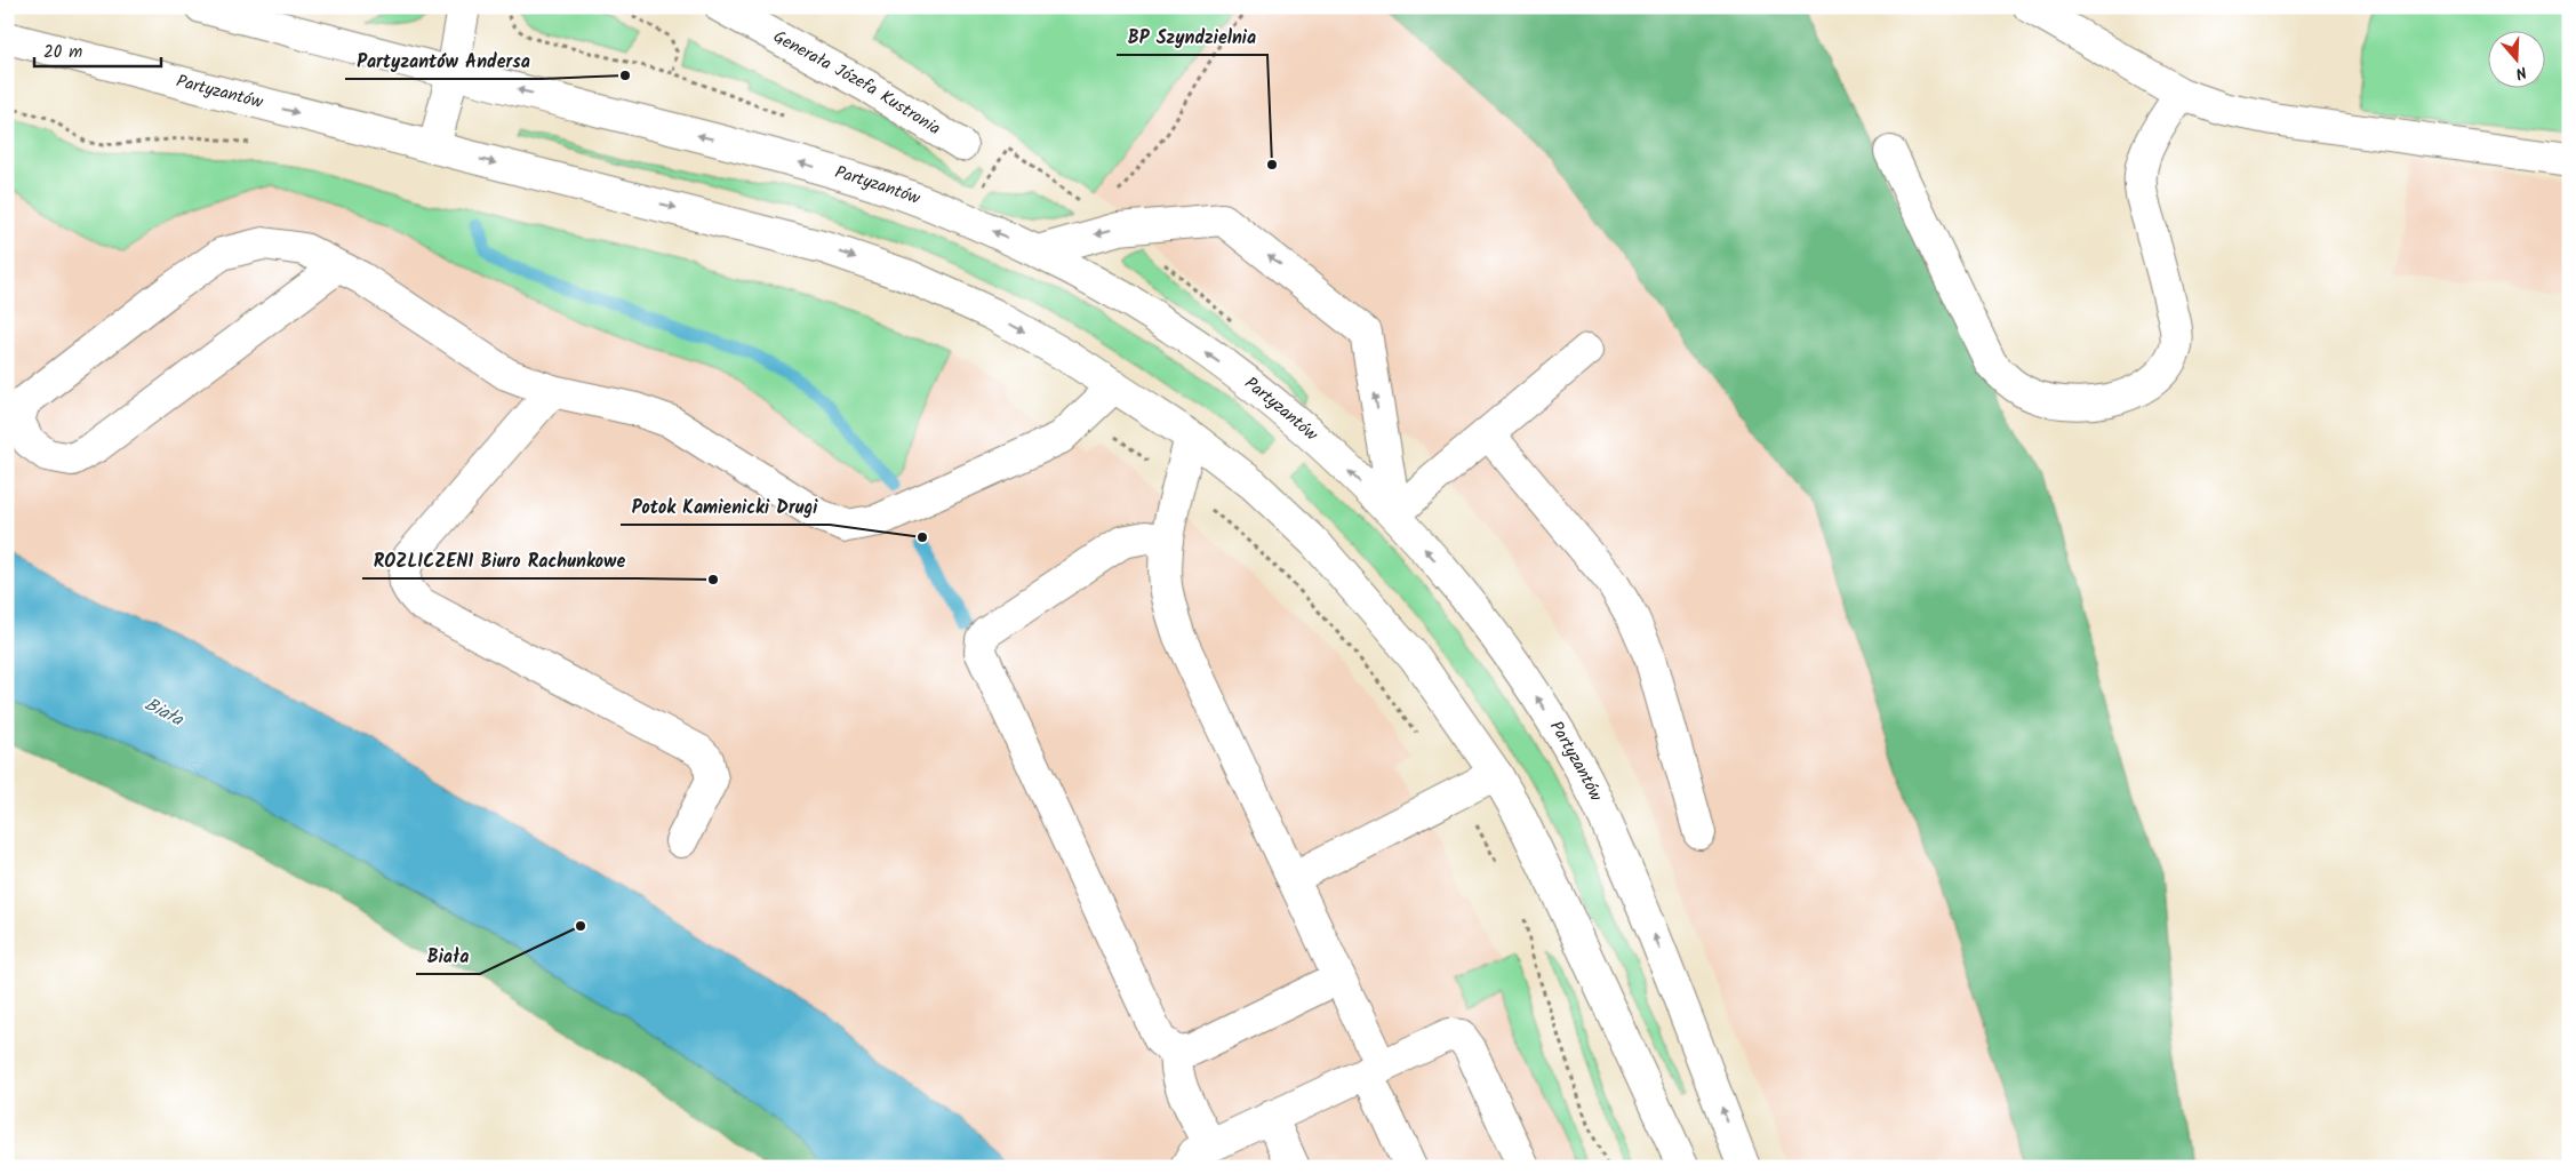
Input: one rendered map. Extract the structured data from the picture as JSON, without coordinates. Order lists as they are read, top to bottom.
{
  "streets": {
    "main road": ["Generała Józefa Kustronia", "Partyzantów"]
  },
  "water": ["Biała"],
  "places": [
    "Partyzantów Andersa",
    "BP Szyndzielnia",
    "Potok Kamienicki Drugi",
    "ROZLICZENI Biuro Rachunkowe",
    "Biała"
  ],
  "scale_bar": "20 m",
  "north": "bottom"
}
